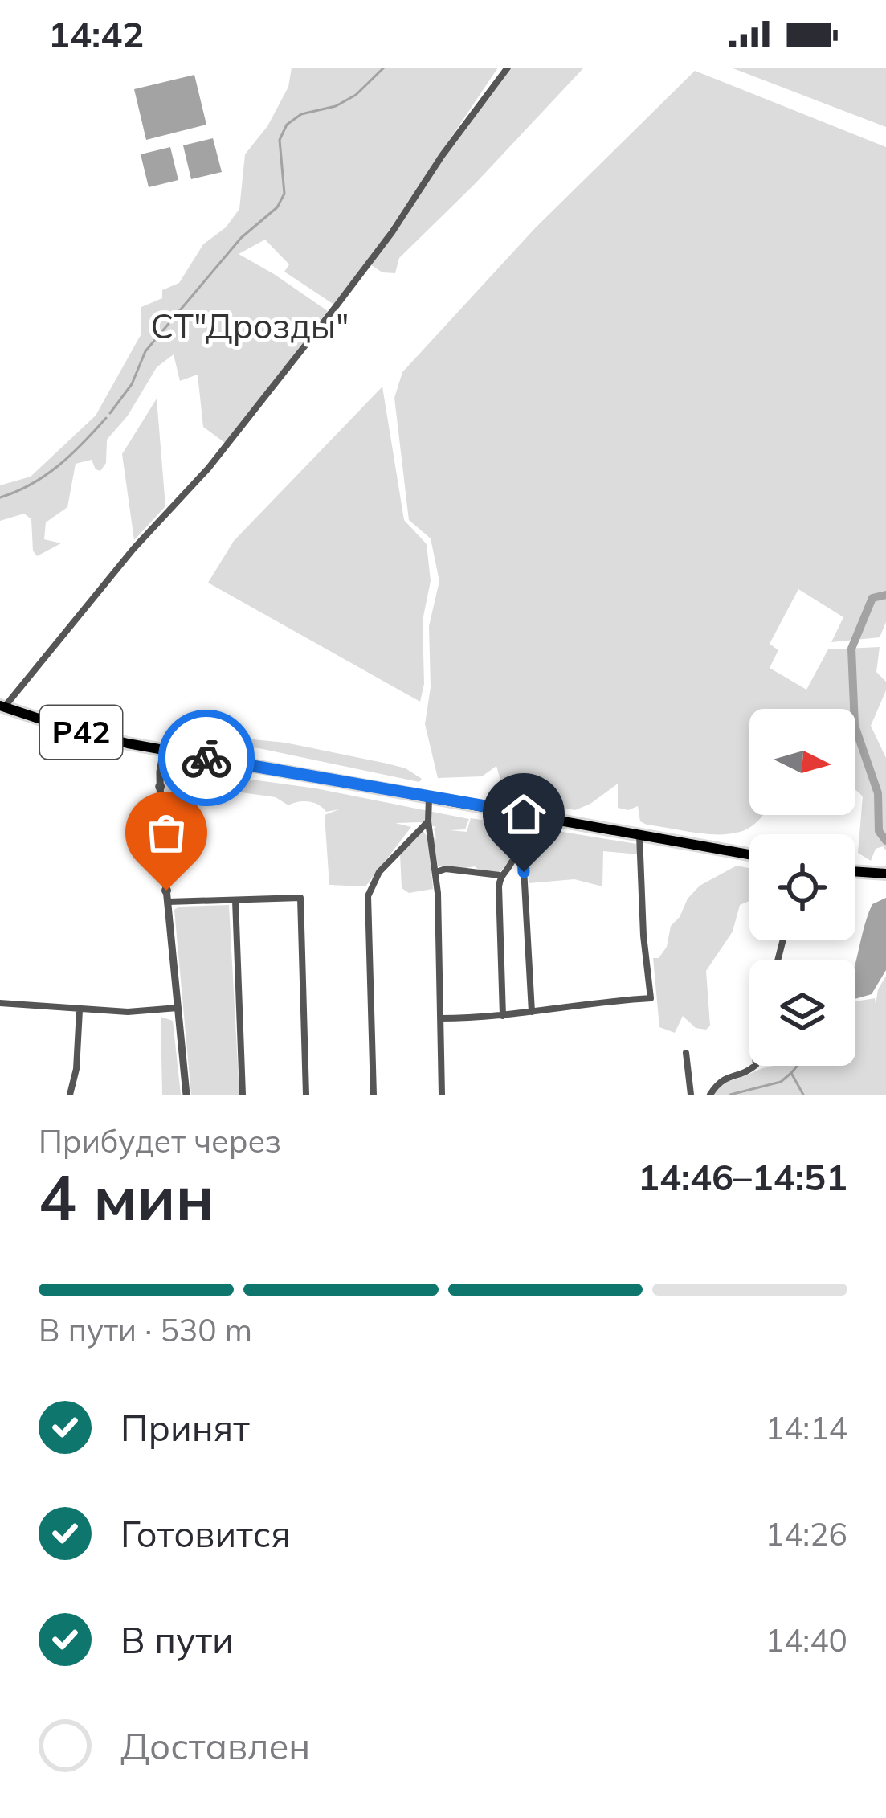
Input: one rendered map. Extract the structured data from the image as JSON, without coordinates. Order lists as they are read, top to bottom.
{
  "streets": {
    "main road": ["Р42"]
  },
  "parks": ["СТ\"Дрозды\""],
  "north": "right",
  "page": {
    "status": "14:42",
    "heading": ["4 мин", "Прибудет через", "14:46–14:51"],
    "bar": "В пути · 530 m",
    "list": [
      ["Принят", "14:14"],
      ["Готовится", "14:26"],
      ["В пути", "14:40"],
      "Доставлен"
    ]
  }
}
